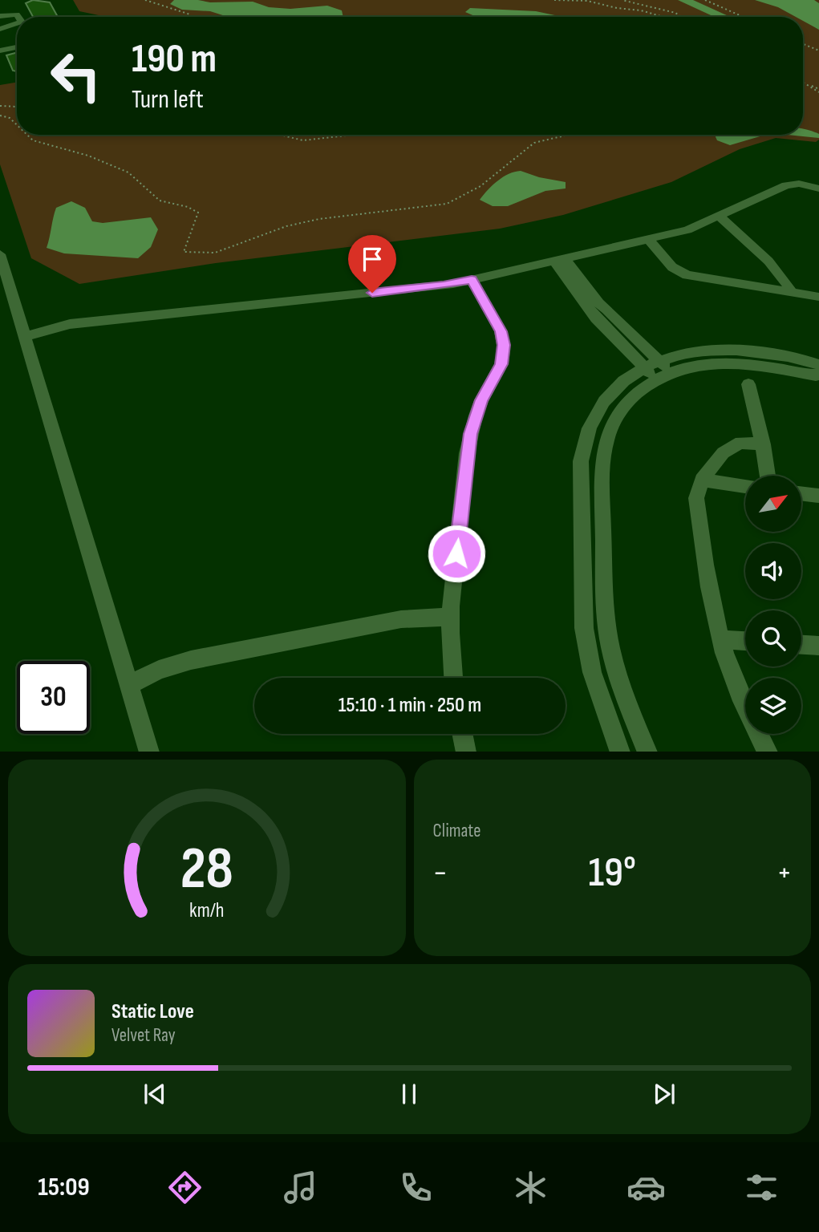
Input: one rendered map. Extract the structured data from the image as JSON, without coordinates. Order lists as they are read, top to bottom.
{
  "north": "top right",
  "page": {
    "turn": ["190 m", "Turn left"],
    "limit": "30",
    "trip": "15:10 · 1 min · 250 m",
    "tile": "Climate",
    "heat": ["−", "19°", "+"],
    "song": ["Static Love", "Velvet Ray"],
    "tabs": "15:09",
    "gauge": ["28", "km/h"]
  }
}
